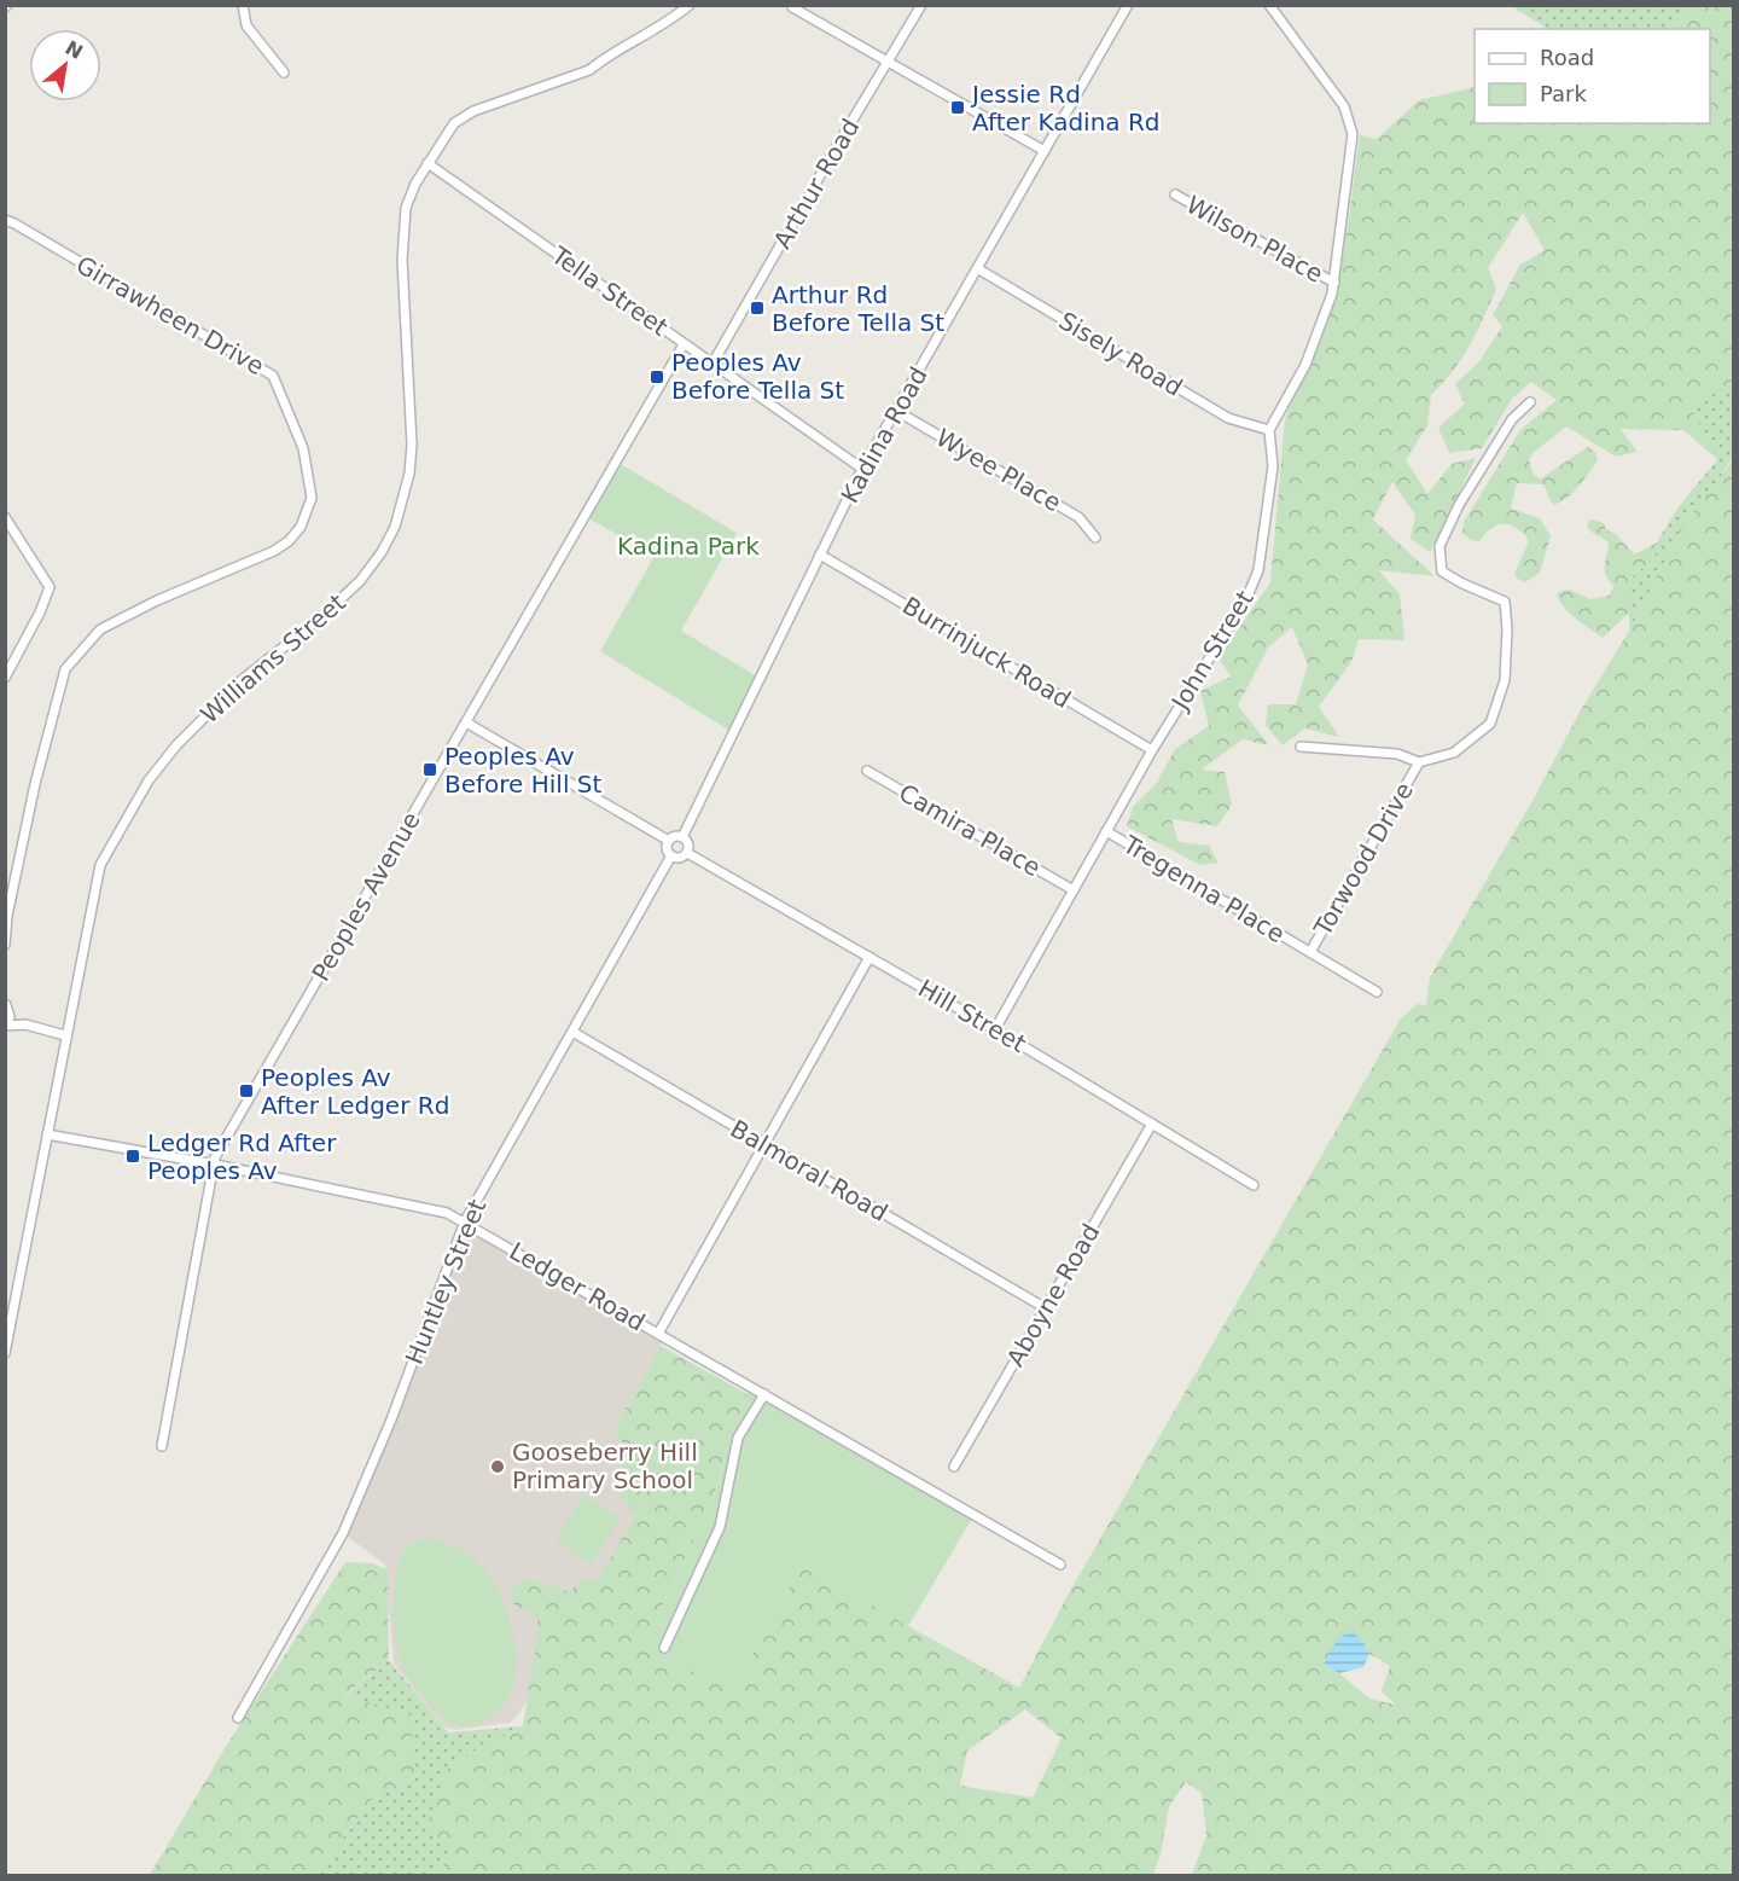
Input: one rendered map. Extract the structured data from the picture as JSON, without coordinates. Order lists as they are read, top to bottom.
{
  "streets": {
    "street": [
      "Arthur Road",
      "Wilson Place",
      "Tella Street",
      "Girrawheen Drive",
      "Sisely Road",
      "Kadina Road",
      "Wyee Place",
      "John Street",
      "Burrinjuck Road",
      "Williams Street",
      "Camira Place",
      "Torwood Drive",
      "Tregenna Place",
      "Peoples Avenue",
      "Hill Street",
      "Balmoral Road",
      "Huntley Street",
      "Ledger Road",
      "Aboyne Road"
    ]
  },
  "crossings": [
    ["Arthur Road", "Tella Street"],
    ["Tella Street", "Kadina Road"],
    ["Tella Street", "Williams Street"],
    ["Tella Street", "Peoples Avenue"],
    ["Sisely Road", "Kadina Road"],
    ["Sisely Road", "John Street"],
    ["Kadina Road", "Wyee Place"],
    ["Kadina Road", "Burrinjuck Road"],
    ["Kadina Road", "Hill Street"],
    ["Kadina Road", "Huntley Street"],
    ["John Street", "Burrinjuck Road"],
    ["John Street", "Camira Place"],
    ["John Street", "Tregenna Place"],
    ["John Street", "Hill Street"],
    ["Williams Street", "Ledger Road"],
    ["Torwood Drive", "Tregenna Place"],
    ["Peoples Avenue", "Ledger Road"],
    ["Hill Street", "Huntley Street"],
    ["Hill Street", "Aboyne Road"],
    ["Balmoral Road", "Huntley Street"],
    ["Balmoral Road", "Aboyne Road"],
    ["Huntley Street", "Ledger Road"]
  ],
  "parks": ["Kadina Park"],
  "places": {
    "transit": [
      "Jessie Rd After Kadina Rd",
      "Arthur Rd Before Tella St",
      "Peoples Av Before Tella St",
      "Peoples Av Before Hill St",
      "Peoples Av After Ledger Rd",
      "Ledger Rd After Peoples Av"
    ],
    "other": ["Gooseberry Hill Primary School"]
  },
  "legend": ["Road", "Park"],
  "north": "top right"
}
